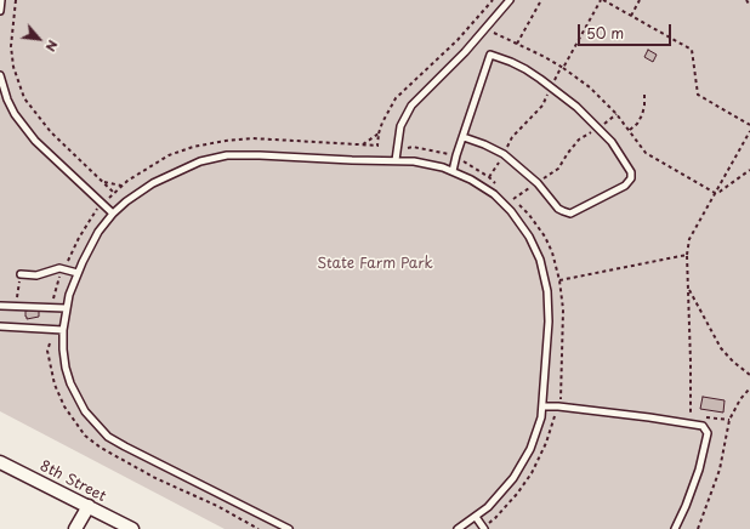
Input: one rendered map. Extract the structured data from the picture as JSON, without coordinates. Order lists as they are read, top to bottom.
{
  "streets": {
    "street": ["8th Street"]
  },
  "parks": ["State Farm Park"],
  "scale_bar": "50 m",
  "north": "bottom right"
}
